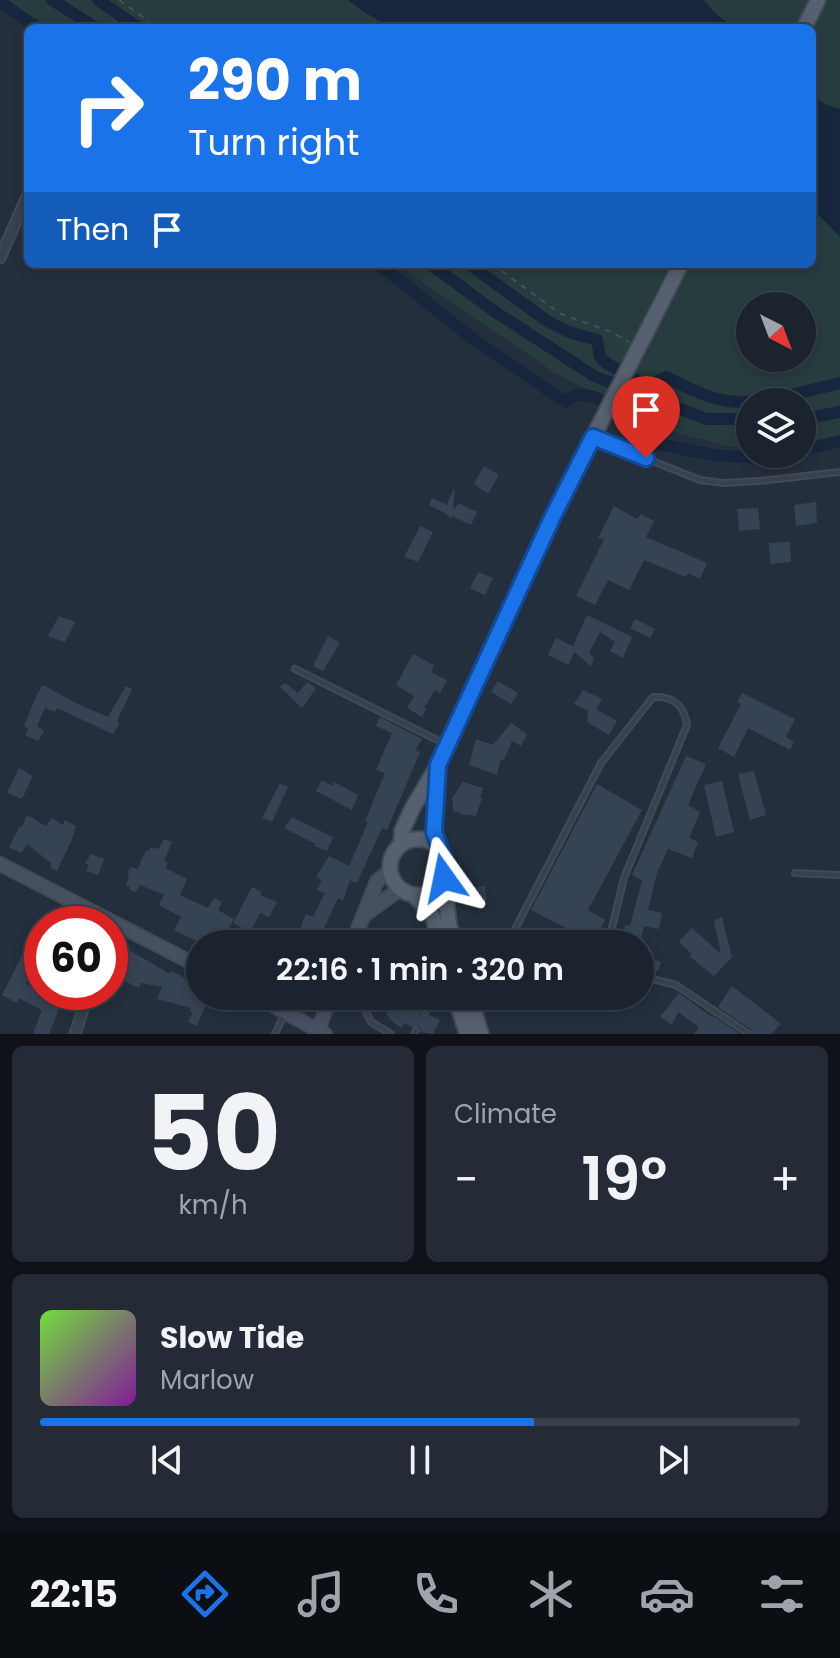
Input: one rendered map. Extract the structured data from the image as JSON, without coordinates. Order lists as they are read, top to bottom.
{
  "north": "bottom right",
  "page": {
    "turn": ["290 m", "Turn right"],
    "then": "Then",
    "limit": "60",
    "trip": "22:16 · 1 min · 320 m",
    "tile": [
      ["50", "km/h"],
      "Climate"
    ],
    "heat": ["−", "19°", "+"],
    "song": ["Slow Tide", "Marlow"],
    "tabs": "22:15"
  }
}
